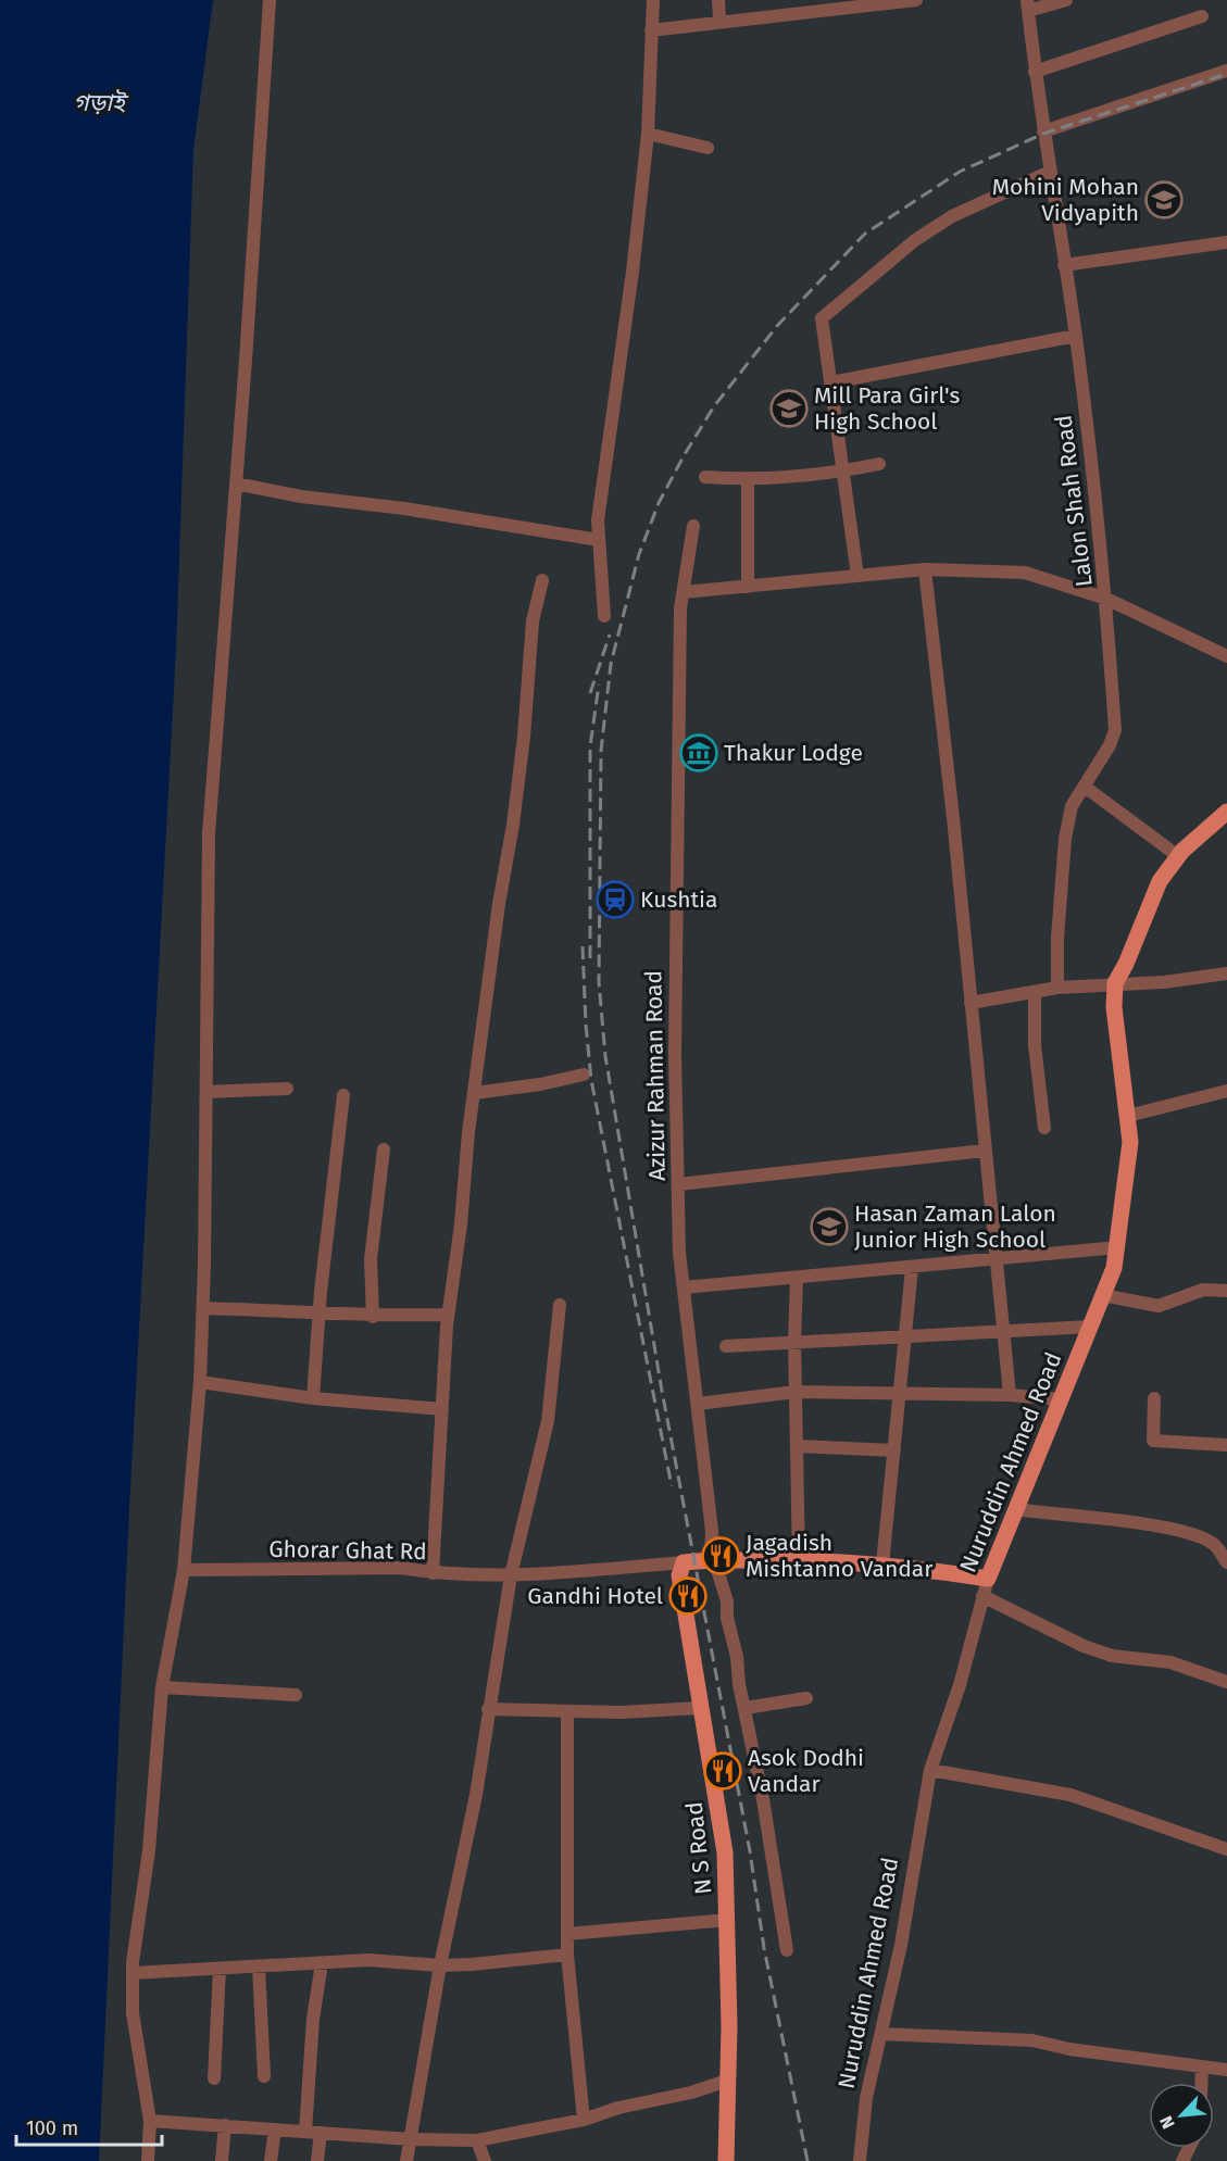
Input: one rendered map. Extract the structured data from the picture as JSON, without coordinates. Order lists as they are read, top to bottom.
{
  "streets": {
    "main road": ["Nuruddin Ahmed Road", "N S Road"],
    "street": ["Lalon Shah Road", "Azizur Rahman Road", "Ghorar Ghat Rd"]
  },
  "crossings": [
    ["Ghorar Ghat Rd", "N S Road"]
  ],
  "water": ["গড়াই"],
  "places": {
    "school or university": ["Mohini Mohan Vidyapith", "Mill Para Girl's High School", "Hasan Zaman Lalon Junior High School"],
    "museum": ["Thakur Lodge"],
    "station": ["Kushtia"],
    "restaurant": ["Jagadish Mishtanno Vandar", "Gandhi Hotel", "Asok Dodhi Vandar"]
  },
  "scale_bar": "100 m",
  "north": "bottom left"
}
